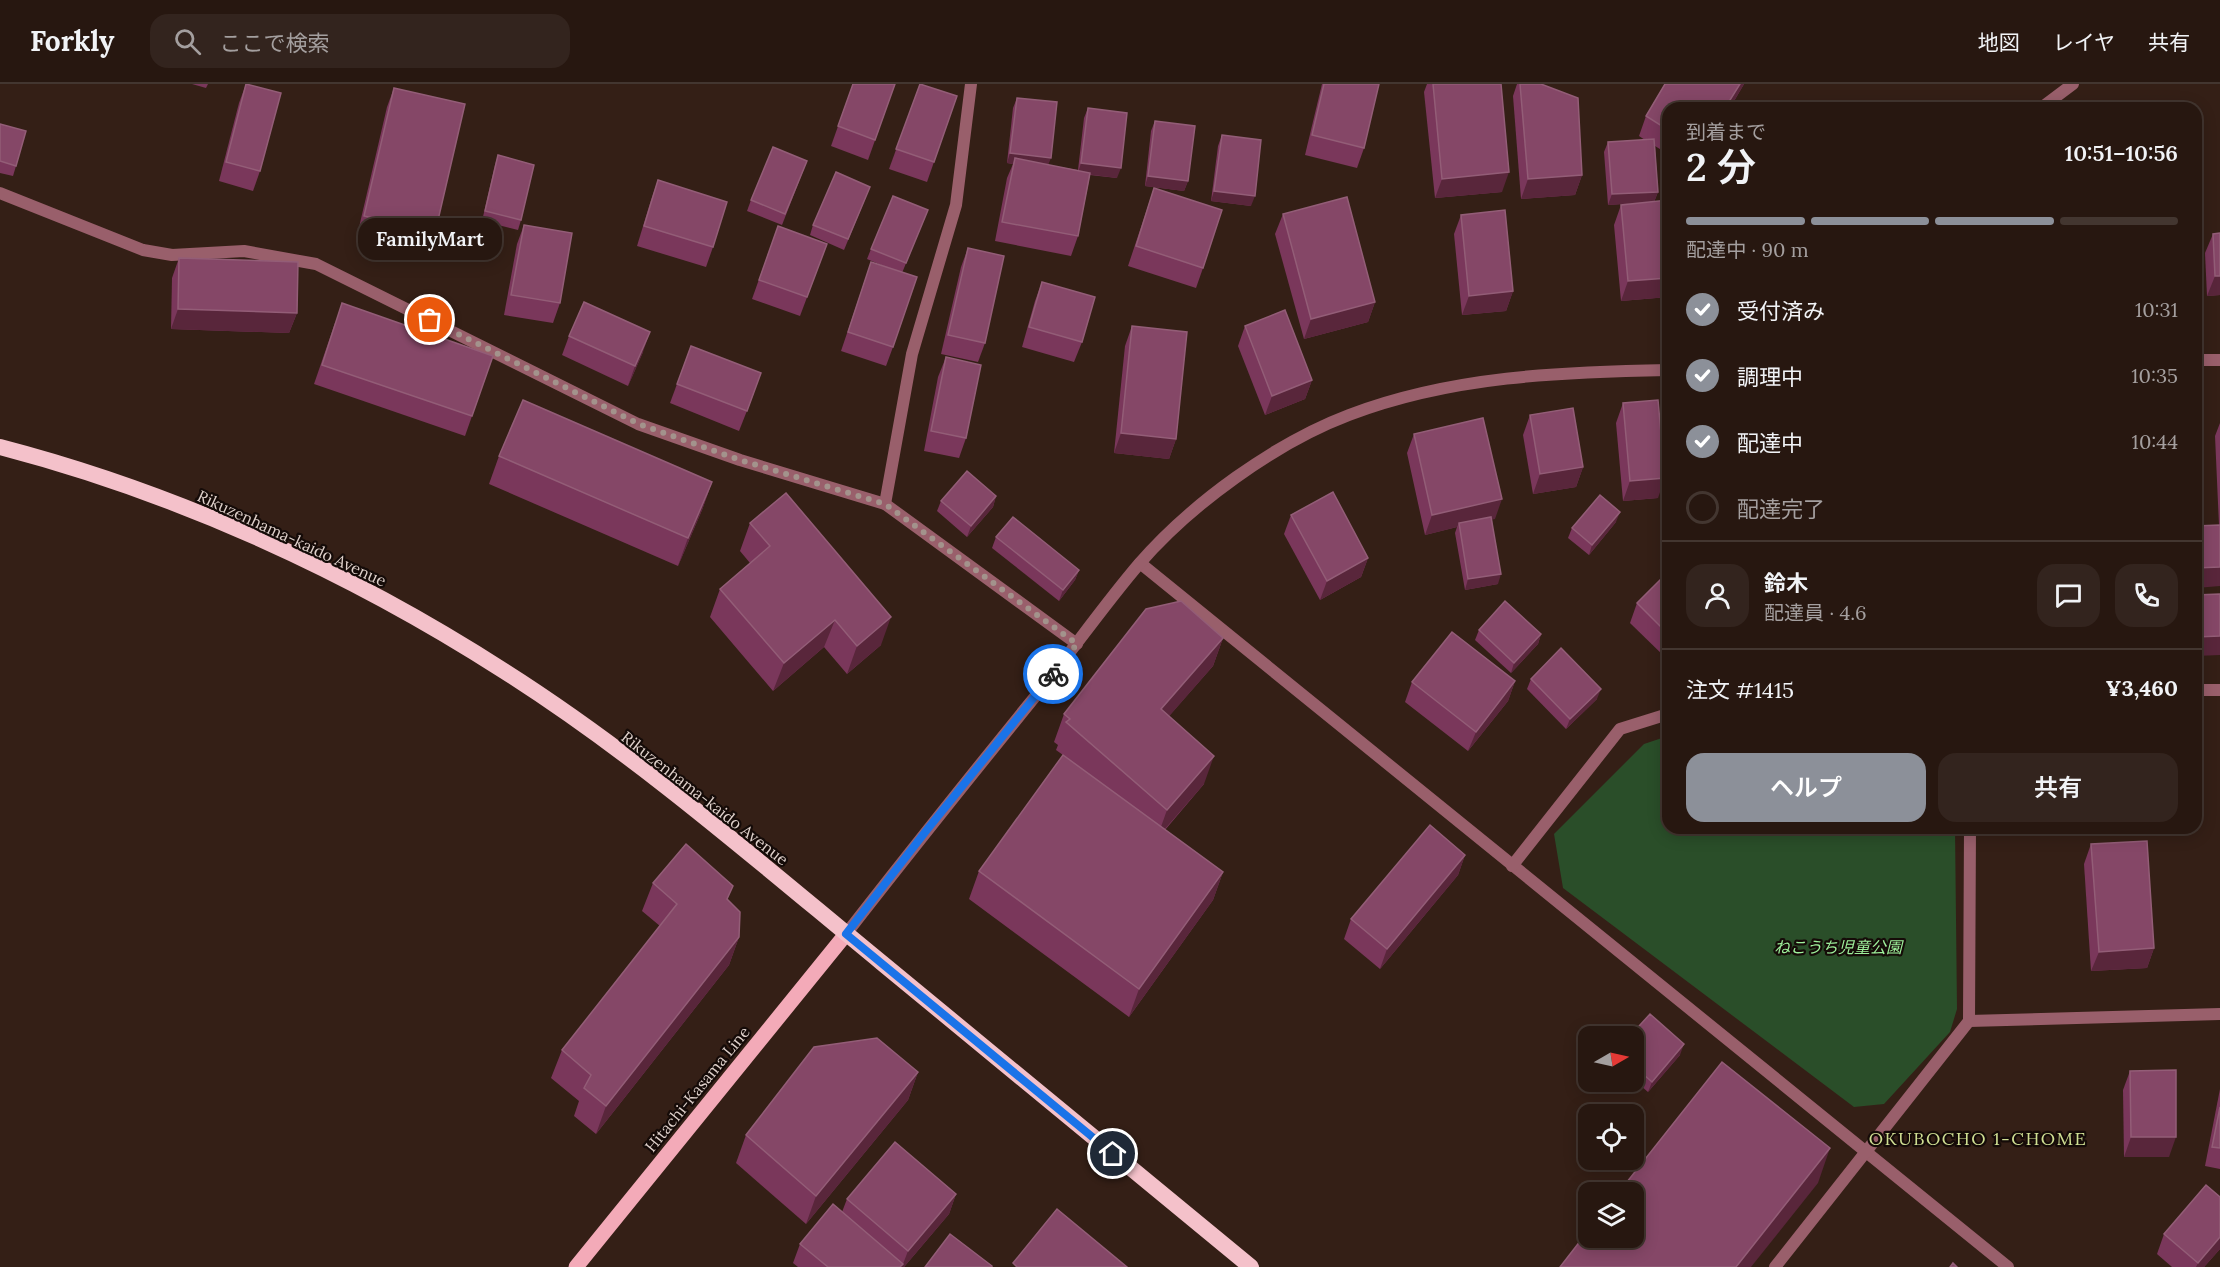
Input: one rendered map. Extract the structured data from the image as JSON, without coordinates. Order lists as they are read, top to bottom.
{
  "streets": {
    "highway": ["Rikuzenhama-kaido Avenue"],
    "main road": ["Hitachi-Kasama Line"]
  },
  "crossings": [
    ["Rikuzenhama-kaido Avenue", "Hitachi-Kasama Line"]
  ],
  "districts": ["OKUBOCHO 1-CHOME"],
  "parks": ["ねこうち児童公園"],
  "places": ["FamilyMart"],
  "north": "right",
  "page": {
    "header": "Forkly",
    "search": "ここで検索",
    "nav": ["地図", "レイヤ", "共有"],
    "heading": ["2 分", "到着まで", "10:51–10:56"],
    "panel": [
      "鈴木",
      "配達員 · 4.6",
      "注文 #1415",
      "¥3,460"
    ],
    "bar": "配達中 · 90 m",
    "bubble": "FamilyMart",
    "list": [
      ["受付済み", "10:31"],
      ["調理中", "10:35"],
      ["配達中", "10:44"],
      "配達完了"
    ],
    "buttons": ["ヘルプ", "共有"]
  }
}
